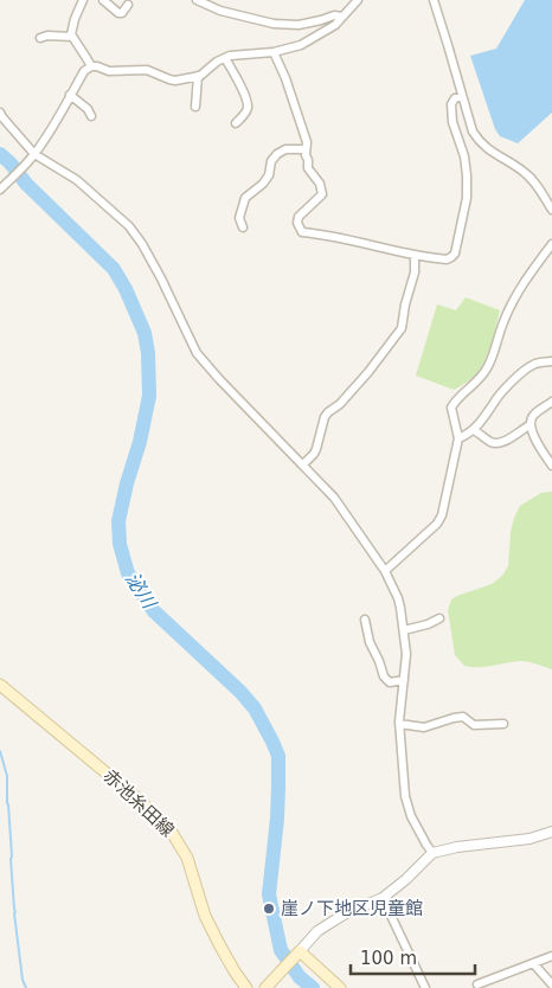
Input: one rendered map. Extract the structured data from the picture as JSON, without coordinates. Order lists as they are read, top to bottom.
{
  "streets": {
    "main road": ["赤池糸田線"]
  },
  "water": ["泌川"],
  "places": ["崖ノ下地区児童館"],
  "scale_bar": "100 m"
}
